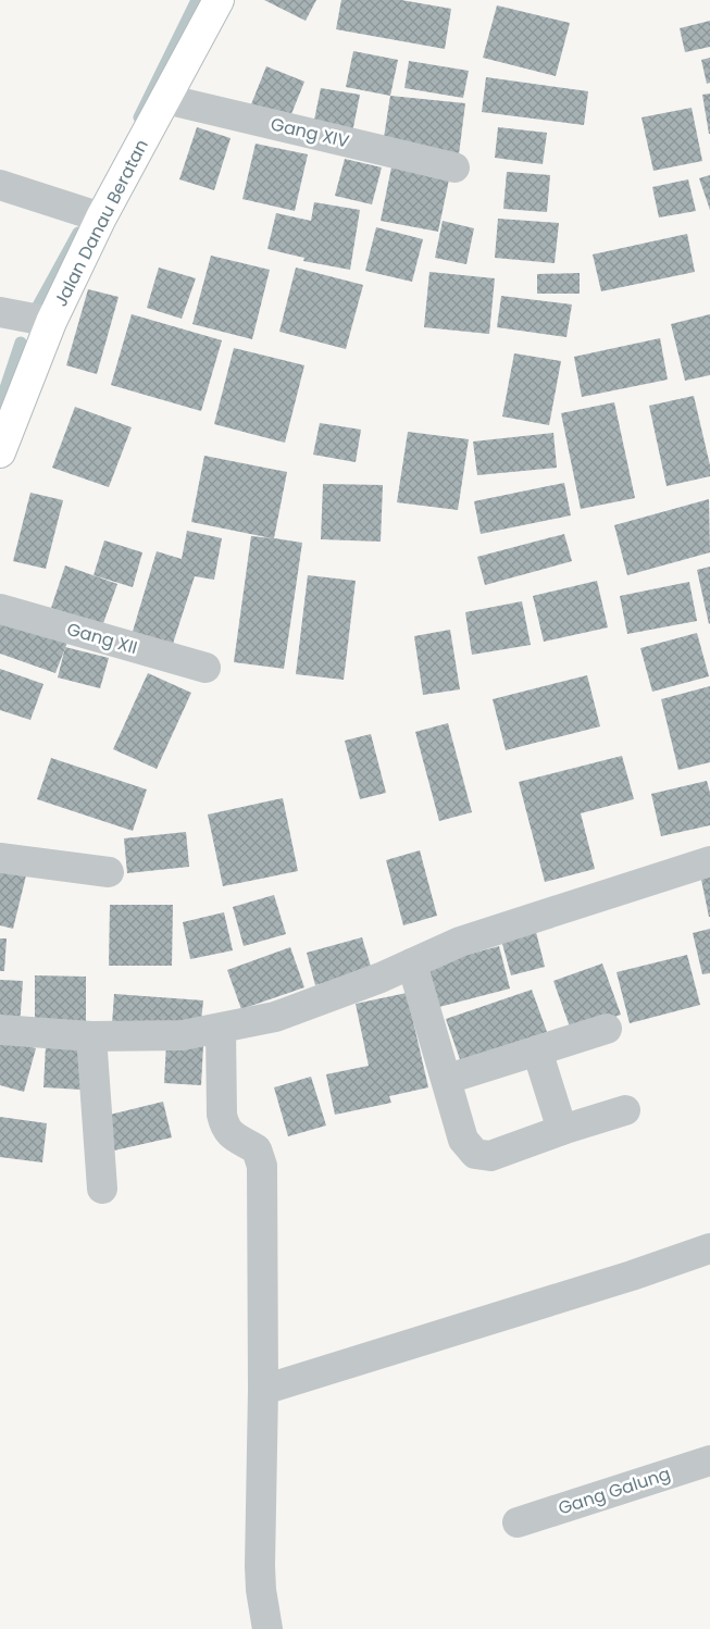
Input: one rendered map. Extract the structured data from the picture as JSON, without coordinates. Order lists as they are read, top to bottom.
{
  "streets": {
    "street": [
      "Gang XIV",
      "Jalan Danau Beratan",
      "Gang XII",
      "Gang Galung"
    ]
  },
  "crossings": [
    ["Gang XIV", "Jalan Danau Beratan"]
  ]
}
